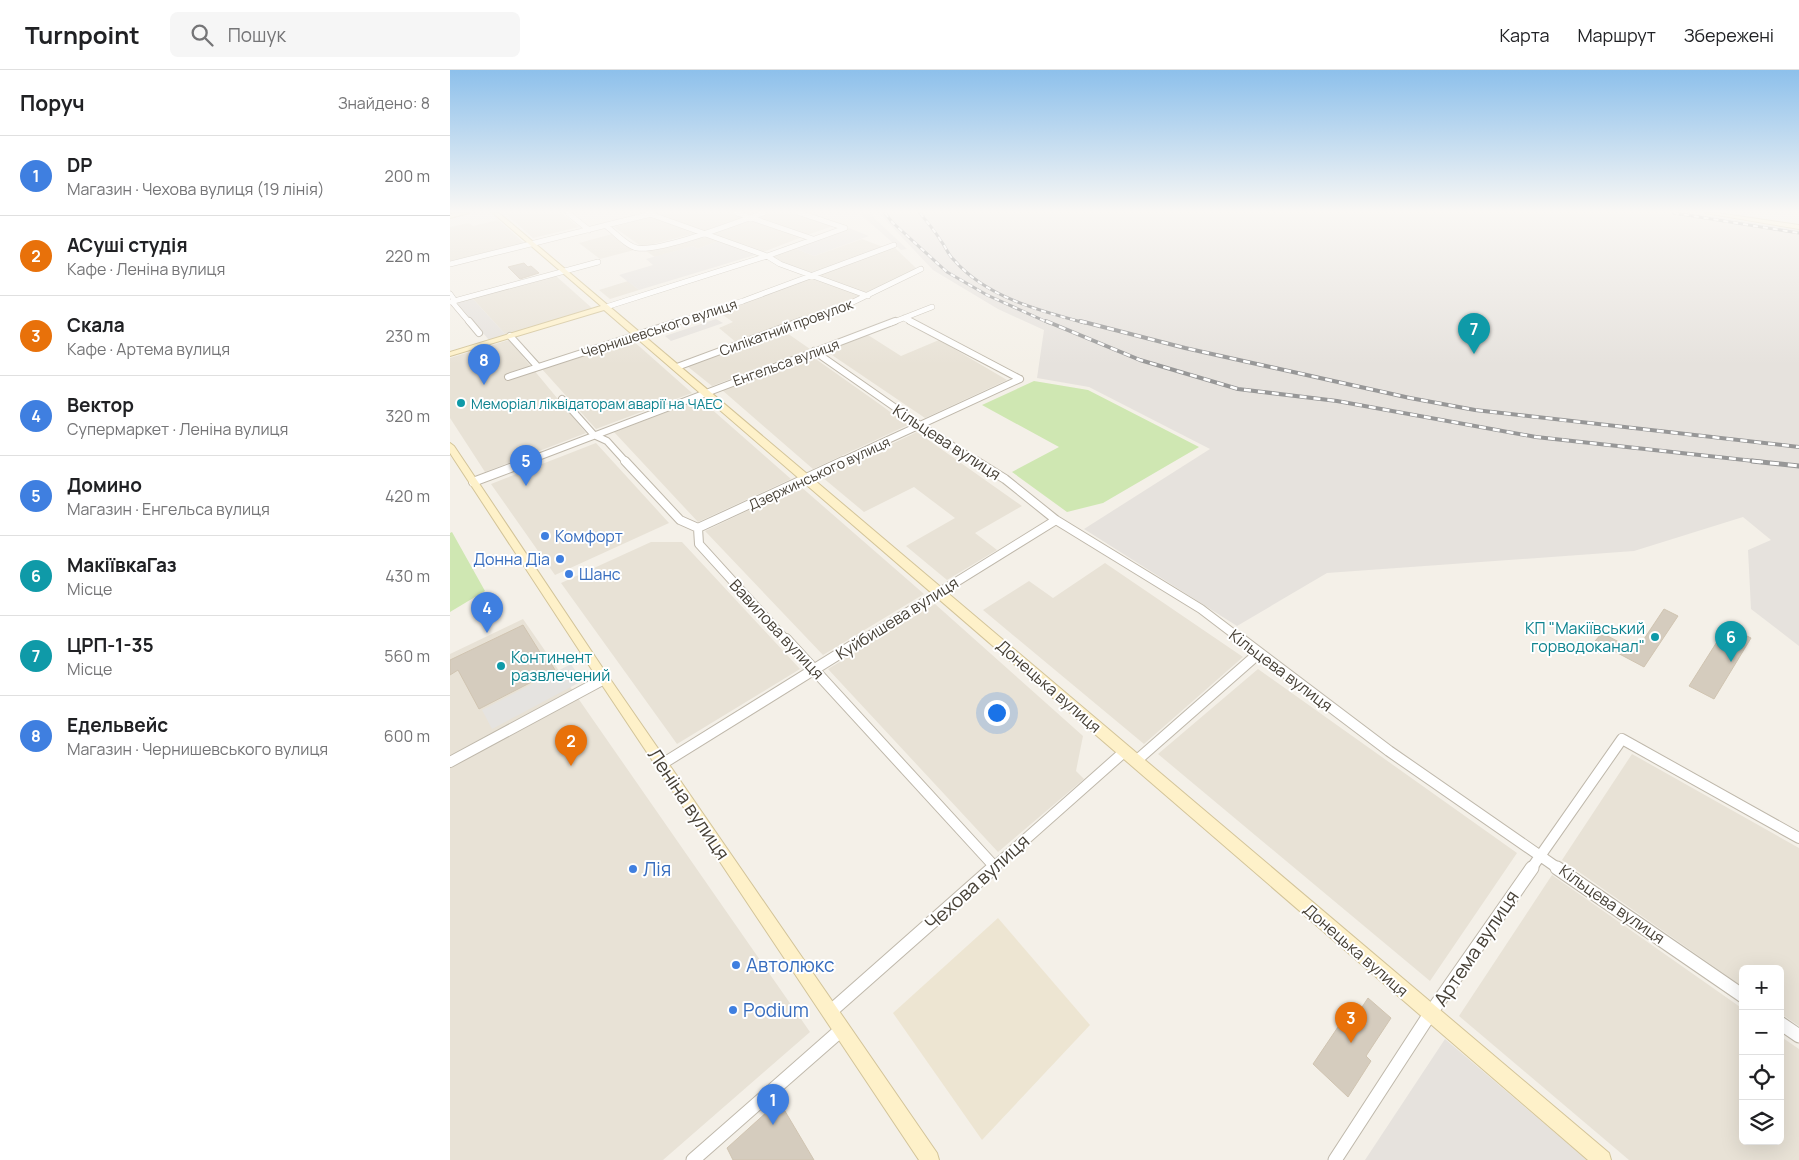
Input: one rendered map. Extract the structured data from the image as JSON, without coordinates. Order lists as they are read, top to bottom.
{
  "streets": {
    "street": [
      "Силікатний провулок",
      "Чернишевського вулиця",
      "Енгельса вулиця",
      "Кільцева вулиця",
      "Дзержинського вулиця",
      "Куйбишева вулиця",
      "Вавилова вулиця",
      "Донецька вулиця",
      "Леніна вулиця",
      "Чехова вулиця",
      "Артема вулиця"
    ]
  },
  "crossings": [
    ["Силікатний провулок", "Донецька вулиця"],
    ["Чернишевського вулиця", "Донецька вулиця"],
    ["Енгельса вулиця", "Кільцева вулиця"],
    ["Енгельса вулиця", "Дзержинського вулиця"],
    ["Енгельса вулиця", "Донецька вулиця"],
    ["Енгельса вулиця", "Леніна вулиця"],
    ["Кільцева вулиця", "Дзержинського вулиця"],
    ["Кільцева вулиця", "Куйбишева вулиця"],
    ["Кільцева вулиця", "Артема вулиця"],
    ["Дзержинського вулиця", "Вавилова вулиця"],
    ["Дзержинського вулиця", "Донецька вулиця"],
    ["Куйбишева вулиця", "Вавилова вулиця"],
    ["Куйбишева вулиця", "Донецька вулиця"],
    ["Куйбишева вулиця", "Леніна вулиця"],
    ["Вавилова вулиця", "Чехова вулиця"],
    ["Донецька вулиця", "Чехова вулиця"],
    ["Донецька вулиця", "Артема вулиця"],
    ["Леніна вулиця", "Чехова вулиця"]
  ],
  "places": [
    "Меморіал ліквідаторам аварії на ЧАЕС",
    "Комфорт",
    "Донна Діа",
    "Шанс",
    "КП \"Макіївський горводоканал\"",
    "Континент развлечений",
    "Лія",
    "Автолюкс",
    "Podium"
  ],
  "page": {
    "header": "Turnpoint",
    "search": "Пошук",
    "nav": ["Карта", "Маршрут", "Збережені"],
    "heading": ["Поруч", "Знайдено: 8"],
    "list": [
      {
        "mark": "1",
        "name": "DP",
        "note": "Магазин · Чехова вулиця (19 лiнiя)",
        "value": "200 m"
      },
      {
        "mark": "2",
        "name": "АСуші студія",
        "note": "Кафе · Леніна вулиця",
        "value": "220 m"
      },
      {
        "mark": "3",
        "name": "Скала",
        "note": "Кафе · Артема вулиця",
        "value": "230 m"
      },
      {
        "mark": "4",
        "name": "Вектор",
        "note": "Супермаркет · Леніна вулиця",
        "value": "320 m"
      },
      {
        "mark": "5",
        "name": "Домино",
        "note": "Магазин · Енгельса вулиця",
        "value": "420 m"
      },
      {
        "mark": "6",
        "name": "МакіївкаГаз",
        "note": "Місце",
        "value": "430 m"
      },
      {
        "mark": "7",
        "name": "ЦРП-1-35",
        "note": "Місце",
        "value": "560 m"
      },
      {
        "mark": "8",
        "name": "Едельвейс",
        "note": "Магазин · Чернишевського вулиця",
        "value": "600 m"
      }
    ],
    "pins": [
      "7",
      "8",
      "5",
      "4",
      "6",
      "2",
      "3",
      "1"
    ],
    "map_buttons": ["+", "−"]
  }
}
